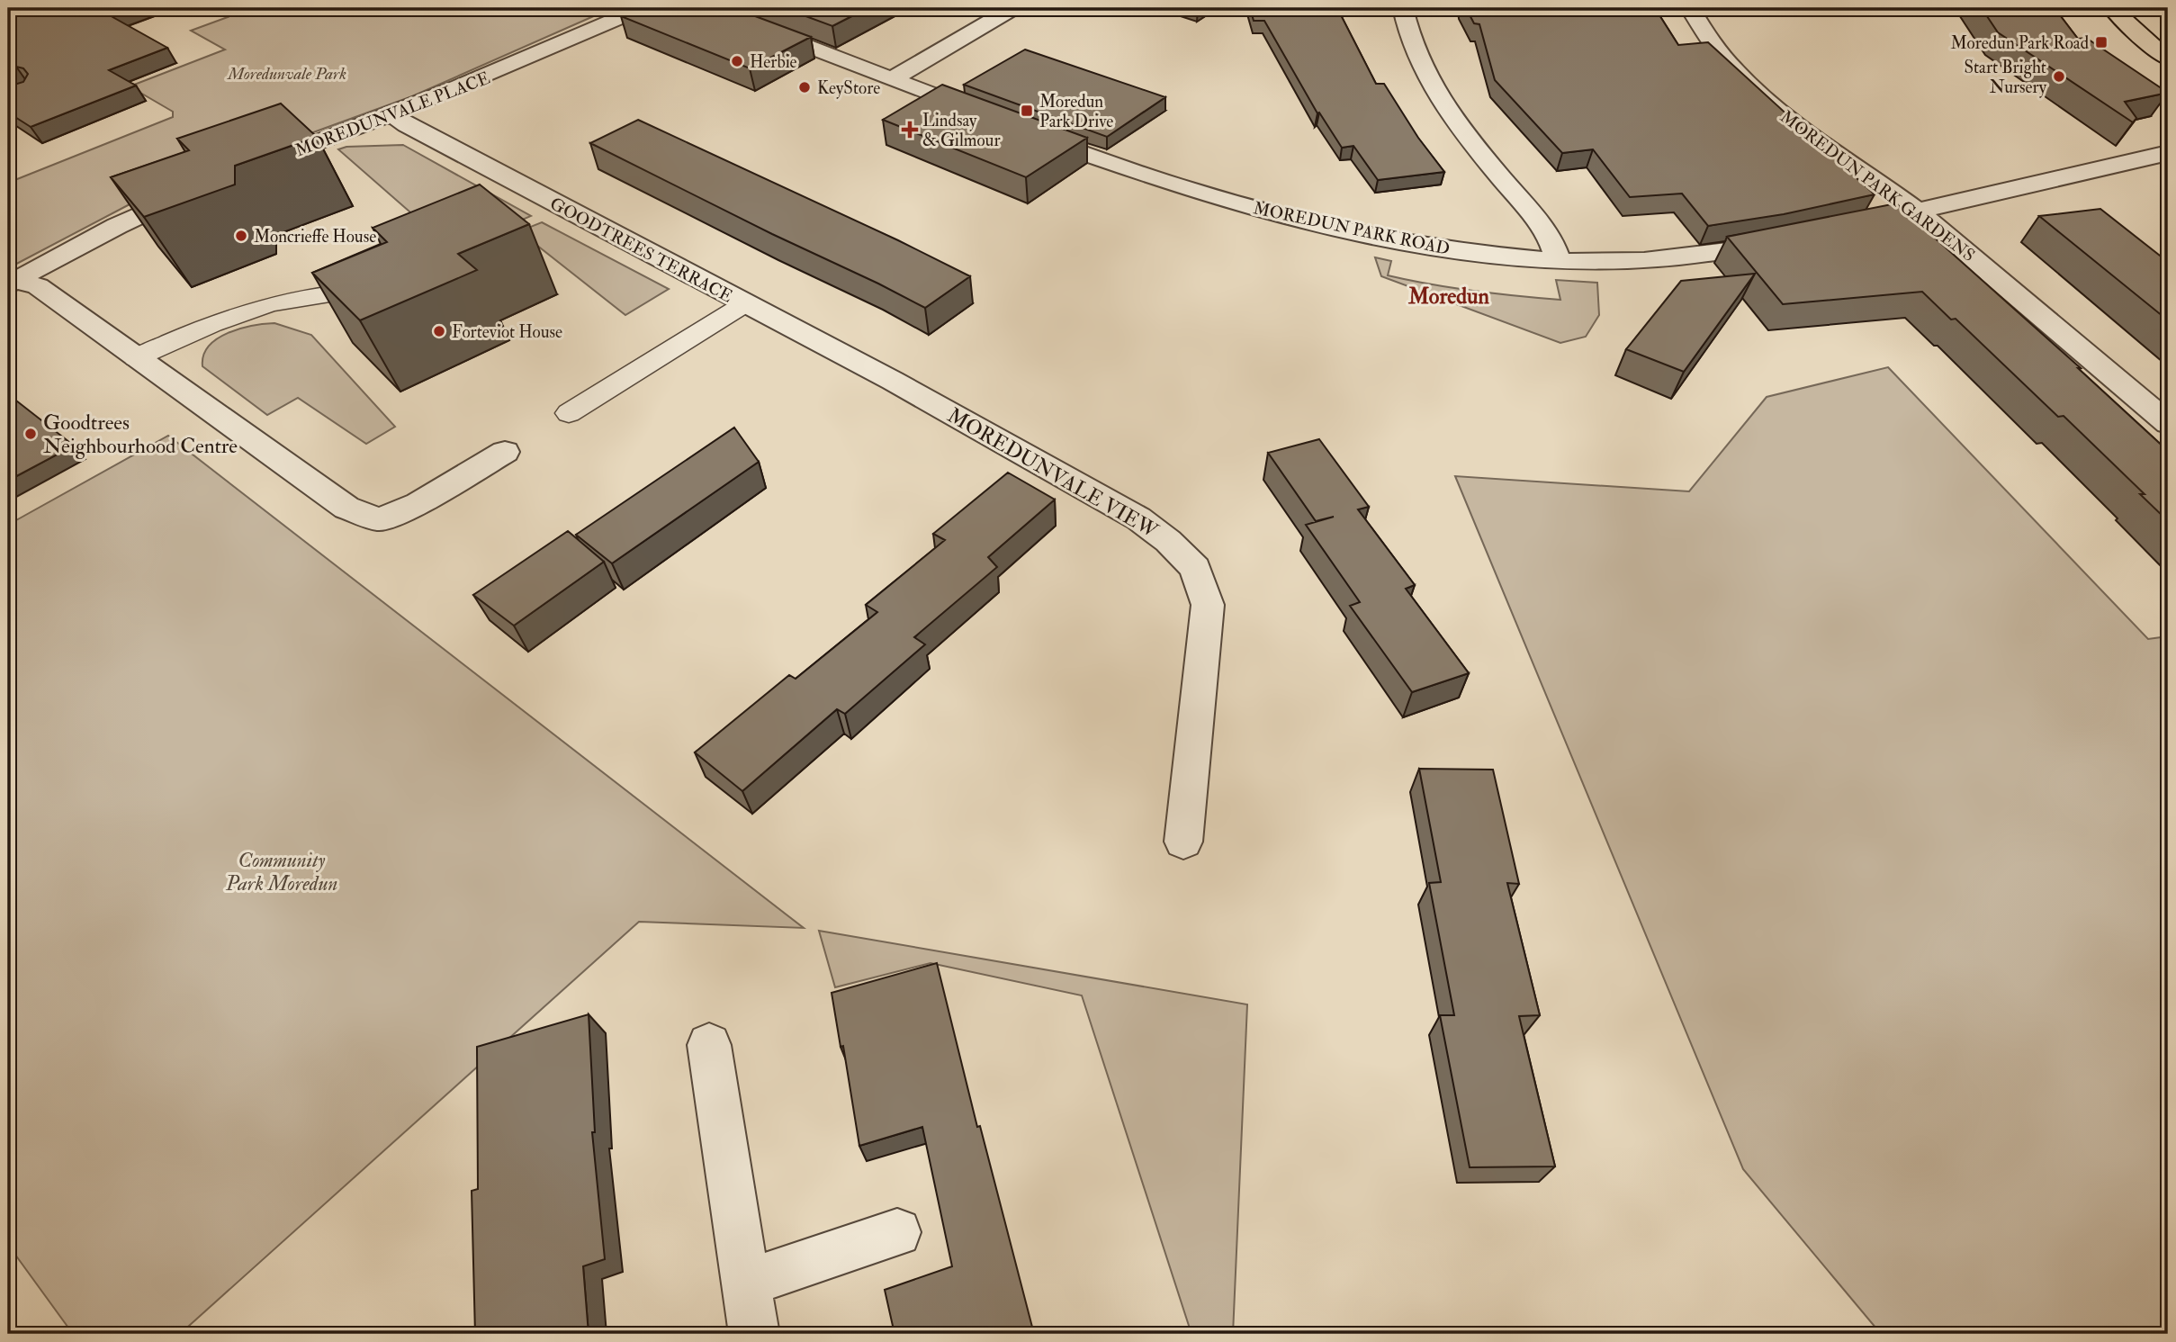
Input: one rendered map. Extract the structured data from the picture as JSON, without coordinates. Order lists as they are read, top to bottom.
{
  "streets": {
    "street": [
      "MOREDUNVALE PLACE",
      "MOREDUN PARK GARDENS",
      "MOREDUN PARK ROAD",
      "GOODTREES TERRACE",
      "MOREDUNVALE VIEW"
    ]
  },
  "crossings": [
    ["MOREDUNVALE PLACE", "GOODTREES TERRACE"],
    ["GOODTREES TERRACE", "MOREDUNVALE VIEW"]
  ],
  "districts": ["Moredun"],
  "parks": ["Moredunvale Park", "Community Park Moredun"],
  "places": {
    "transit": ["Moredun Park Road", "Moredun Park Drive"],
    "other": [
      "Herbie",
      "Start Bright Nursery",
      "KeyStore",
      "Moncrieffe House",
      "Forteviot House",
      "Goodtrees Neighbourhood Centre"
    ],
    "health": ["Lindsay & Gilmour"]
  }
}
